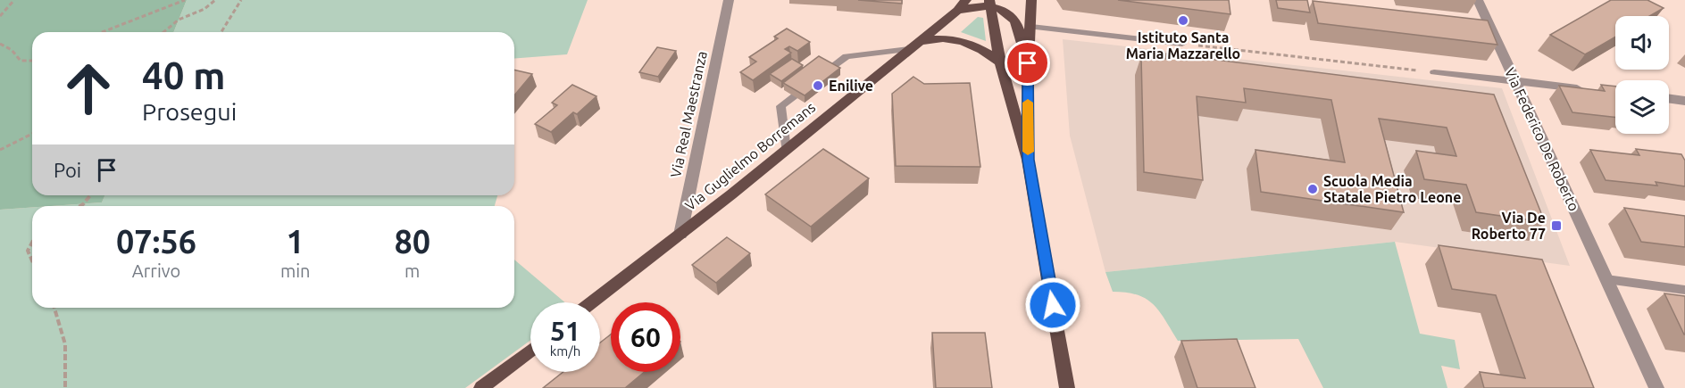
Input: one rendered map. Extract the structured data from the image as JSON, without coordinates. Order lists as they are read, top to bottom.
{
  "streets": {
    "main road": ["Via Guglielmo Borremans"],
    "street": ["Via Real Maestranza", "Via Federico De Roberto"]
  },
  "crossings": [
    ["Via Real Maestranza", "Via Guglielmo Borremans"]
  ],
  "places": {
    "other": ["Istituto Santa Maria Mazzarello", "Enilive", "Scuola Media Statale Pietro Leone"],
    "transit": ["Via De Roberto 77"]
  },
  "page": {
    "turn": ["40 m", "Prosegui"],
    "then": "Poi",
    "eta": [
      "07:56",
      "Arrivo",
      "1",
      "min",
      "80",
      "m"
    ],
    "speed": "51 km/h",
    "limit": "60"
  }
}
